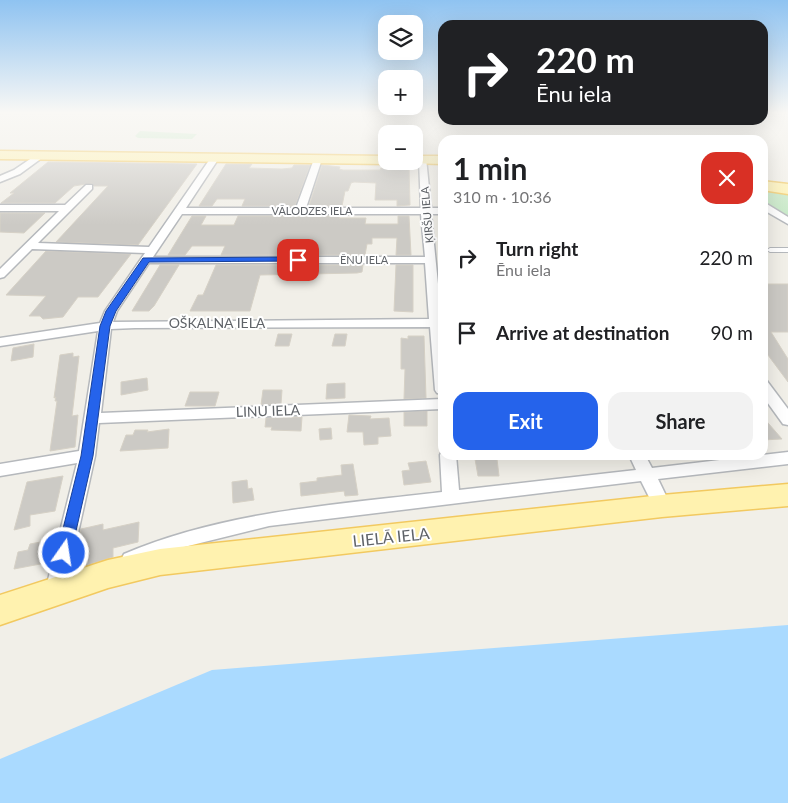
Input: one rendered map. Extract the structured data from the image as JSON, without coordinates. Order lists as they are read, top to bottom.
{
  "streets": {
    "main road": ["LIELĀ IELA"],
    "street": [
      "VĀLODZES IELA",
      "ĶIRŠU IELA",
      "ĒNU IELA",
      "OŠKALNA IELA",
      "LINU IELA"
    ]
  },
  "crossings": [
    ["VĀLODZES IELA", "ĶIRŠU IELA"],
    ["ĶIRŠU IELA", "ĒNU IELA"],
    ["ĶIRŠU IELA", "OŠKALNA IELA"]
  ],
  "page": {
    "map_buttons": ["+", "−"],
    "turn": ["220 m", "Ēnu iela"],
    "heading": ["1 min", "310 m · 10:36"],
    "list": [
      {
        "name": "Turn right",
        "note": "Ēnu iela",
        "value": "220 m"
      },
      {
        "name": "Arrive at destination",
        "value": "90 m"
      }
    ],
    "buttons": ["Exit", "Share"]
  }
}
